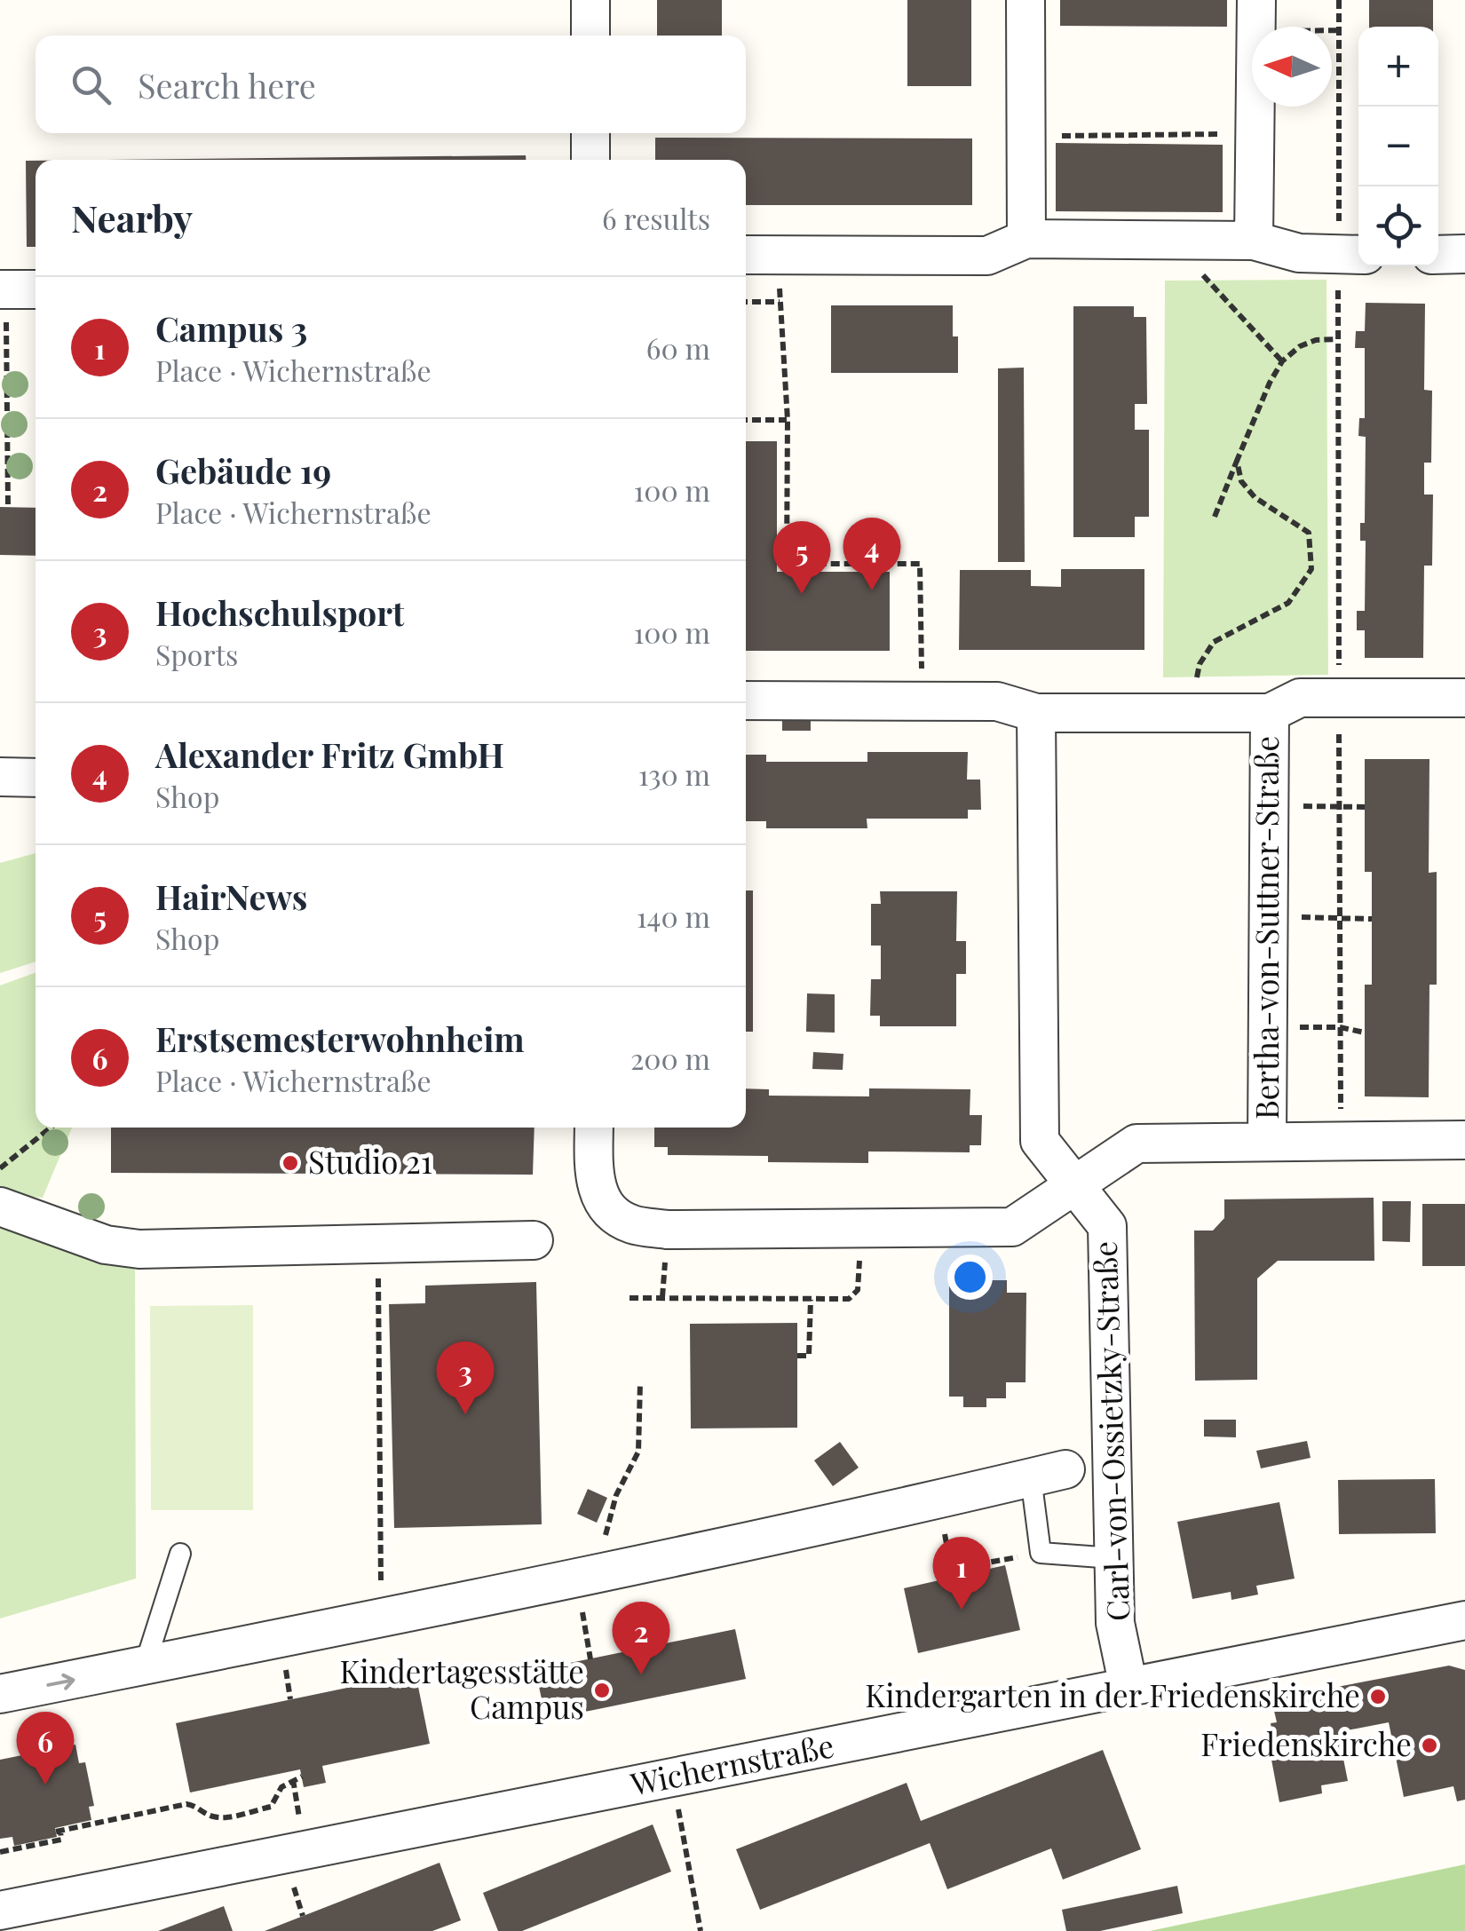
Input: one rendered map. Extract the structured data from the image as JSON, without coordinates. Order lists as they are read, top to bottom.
{
  "streets": {
    "street": ["Bertha-von-Suttner-Straße", "Carl-von-Ossietzky-Straße", "Wichernstraße"]
  },
  "crossings": [
    ["Bertha-von-Suttner-Straße", "Carl-von-Ossietzky-Straße"],
    ["Carl-von-Ossietzky-Straße", "Wichernstraße"]
  ],
  "places": [
    "Studio 21",
    "Kindertagesstätte Campus",
    "Kindergarten in der Friedenskirche",
    "Friedenskirche"
  ],
  "north": "left",
  "page": {
    "map_buttons": ["+", "−"],
    "search": "Search here",
    "heading": ["Nearby", "6 results"],
    "list": [
      {
        "mark": "1",
        "name": "Campus 3",
        "note": "Place · Wichernstraße",
        "value": "60 m"
      },
      {
        "mark": "2",
        "name": "Gebäude 19",
        "note": "Place · Wichernstraße",
        "value": "100 m"
      },
      {
        "mark": "3",
        "name": "Hochschulsport",
        "note": "Sports",
        "value": "100 m"
      },
      {
        "mark": "4",
        "name": "Alexander Fritz GmbH",
        "note": "Shop",
        "value": "130 m"
      },
      {
        "mark": "5",
        "name": "HairNews",
        "note": "Shop",
        "value": "140 m"
      },
      {
        "mark": "6",
        "name": "Erstsemesterwohnheim",
        "note": "Place · Wichernstraße",
        "value": "200 m"
      }
    ],
    "pins": [
      "4",
      "5",
      "3",
      "1",
      "2",
      "6"
    ]
  }
}
